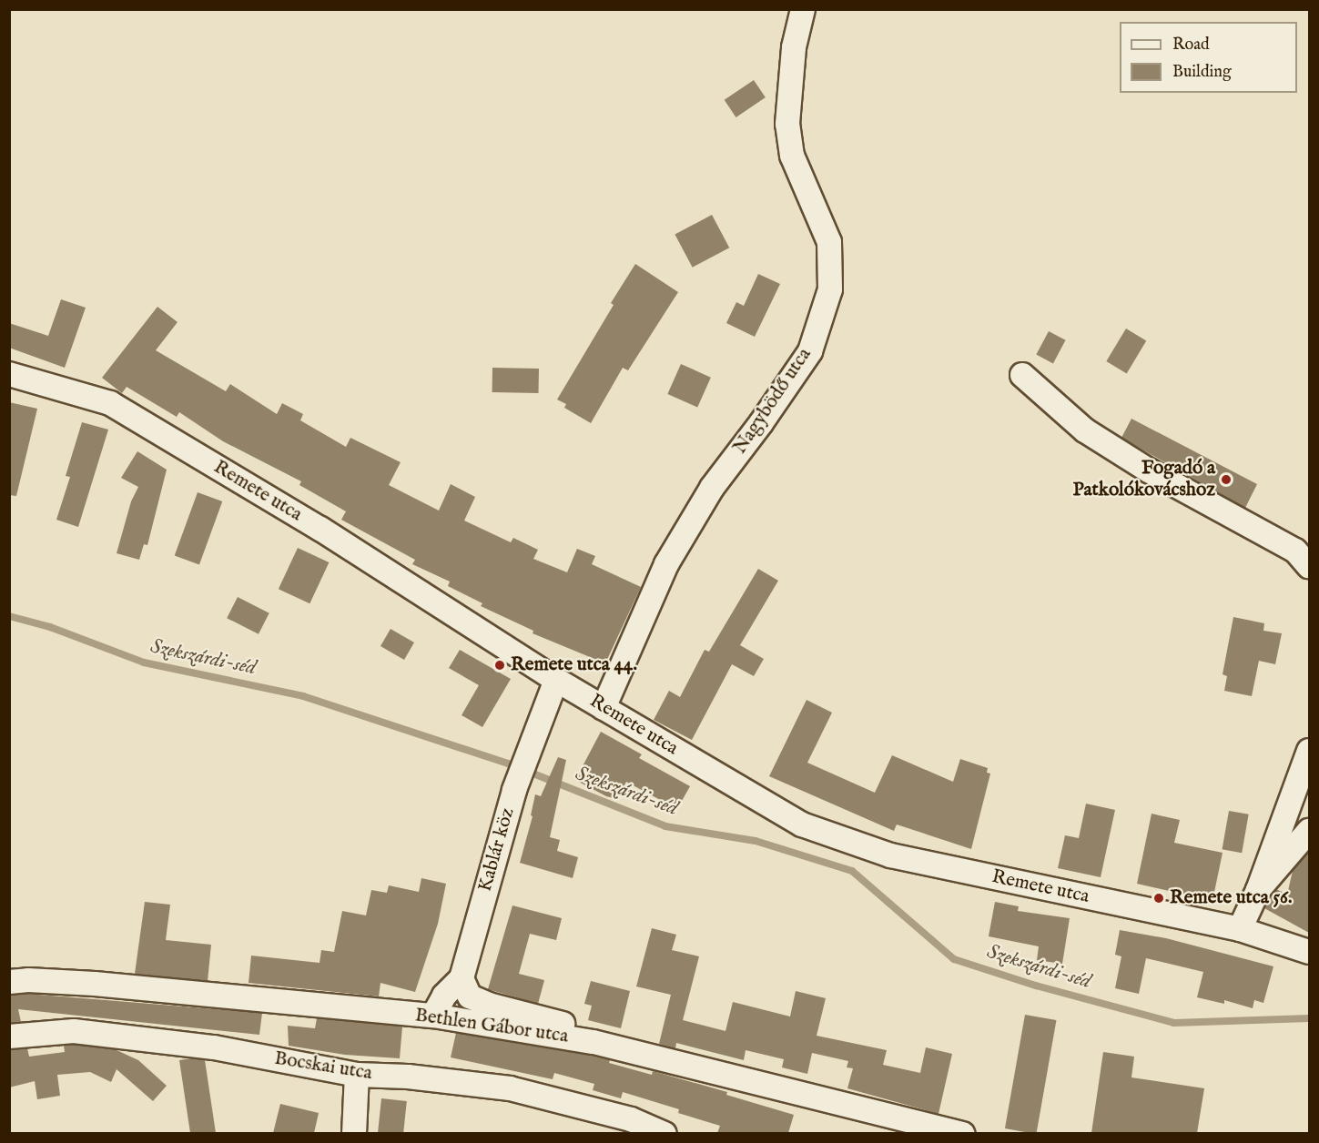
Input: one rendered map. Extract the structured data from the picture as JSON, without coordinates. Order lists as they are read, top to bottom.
{
  "streets": {
    "street": [
      "Nagybödő utca",
      "Remete utca",
      "Kablár köz",
      "Bethlen Gábor utca",
      "Bocskai utca"
    ]
  },
  "crossings": [
    ["Nagybödő utca", "Remete utca"],
    ["Remete utca", "Kablár köz"],
    ["Kablár köz", "Bethlen Gábor utca"]
  ],
  "water": ["Szekszárdi-séd"],
  "places": ["Fogadó a Patkolókovácshoz", "Remete utca 44.", "Remete utca 56."],
  "legend": ["Road", "Building"]
}
